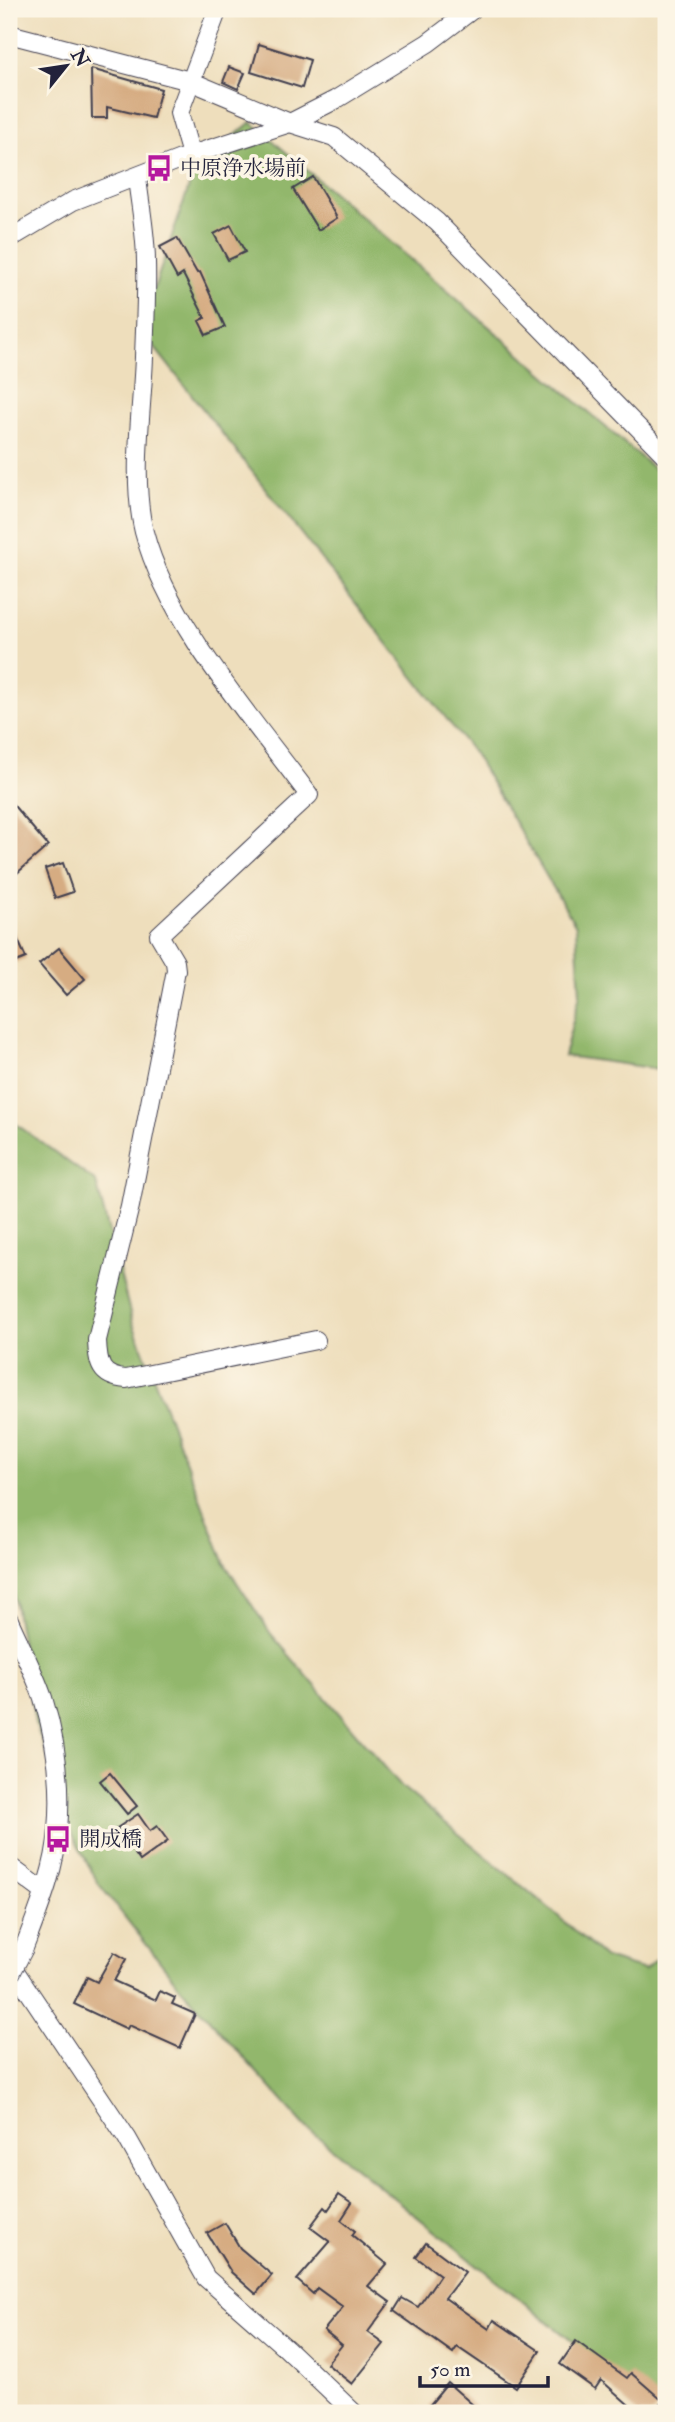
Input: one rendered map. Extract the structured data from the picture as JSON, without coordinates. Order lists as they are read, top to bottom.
{
  "places": {
    "bus stop": ["中原浄水場前", "開成橋"]
  },
  "scale_bar": "50 m",
  "north": "top right"
}
